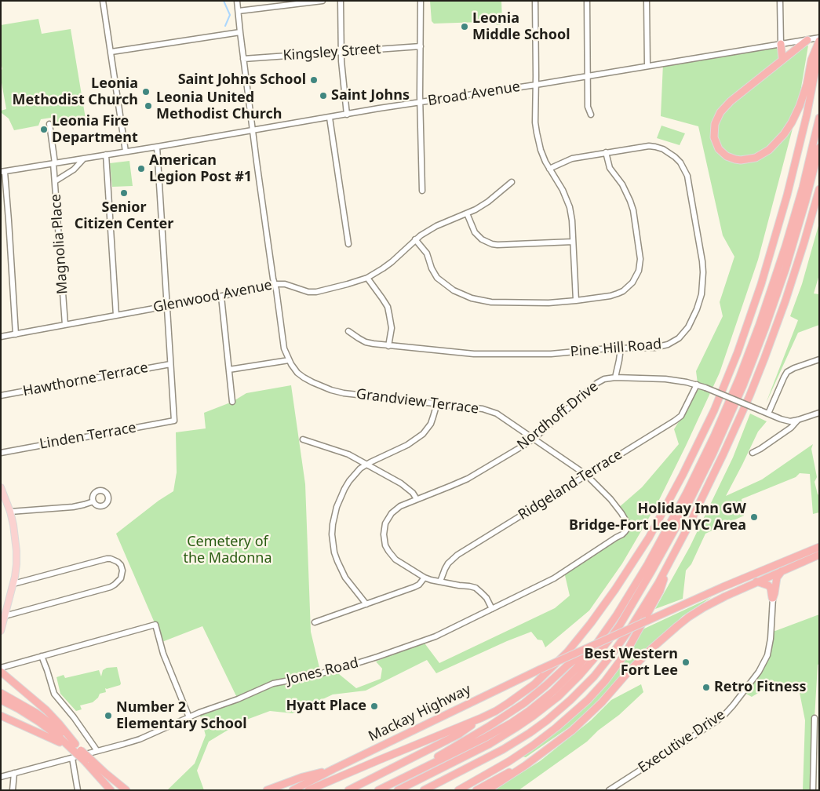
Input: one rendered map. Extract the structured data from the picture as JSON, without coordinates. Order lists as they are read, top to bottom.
{
  "streets": {
    "highway": ["Mackay Highway"],
    "street": [
      "Kingsley Street",
      "Broad Avenue",
      "Magnolia Place",
      "Glenwood Avenue",
      "Pine Hill Road",
      "Hawthorne Terrace",
      "Grandview Terrace",
      "Nordhoff Drive",
      "Linden Terrace",
      "Ridgeland Terrace",
      "Jones Road",
      "Executive Drive"
    ]
  },
  "crossings": [
    ["Broad Avenue", "Magnolia Place"],
    ["Magnolia Place", "Glenwood Avenue"],
    ["Pine Hill Road", "Nordhoff Drive"],
    ["Hawthorne Terrace", "Linden Terrace"],
    ["Grandview Terrace", "Nordhoff Drive"],
    ["Grandview Terrace", "Ridgeland Terrace"],
    ["Grandview Terrace", "Jones Road"],
    ["Nordhoff Drive", "Ridgeland Terrace"],
    ["Nordhoff Drive", "Jones Road"]
  ],
  "parks": ["Cemetery of the Madonna"],
  "places": [
    "Leonia Middle School",
    "Saint Johns School",
    "Leonia Methodist Church",
    "Saint Johns",
    "Leonia United Methodist Church",
    "Leonia Fire Department",
    "American Legion Post #1",
    "Senior Citizen Center",
    "Holiday Inn GW Bridge-Fort Lee NYC Area",
    "Best Western Fort Lee",
    "Retro Fitness",
    "Hyatt Place",
    "Number 2 Elementary School"
  ]
}
